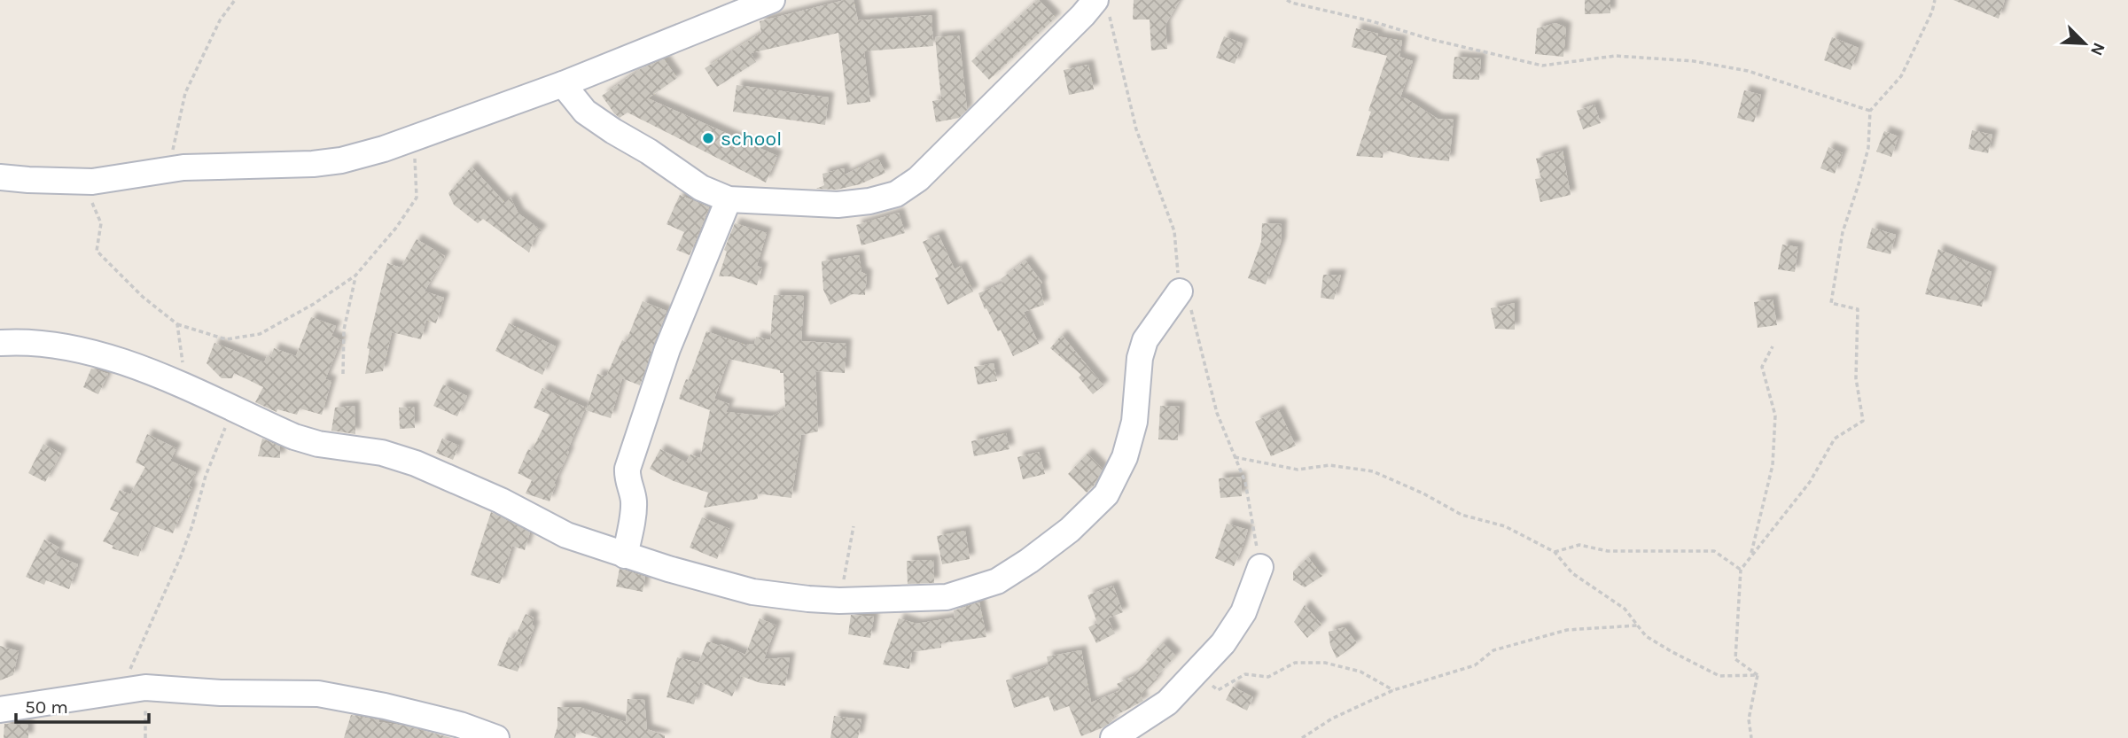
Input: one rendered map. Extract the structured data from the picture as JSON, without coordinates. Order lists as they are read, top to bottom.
{
  "places": ["school"],
  "scale_bar": "50 m",
  "north": "bottom right"
}
